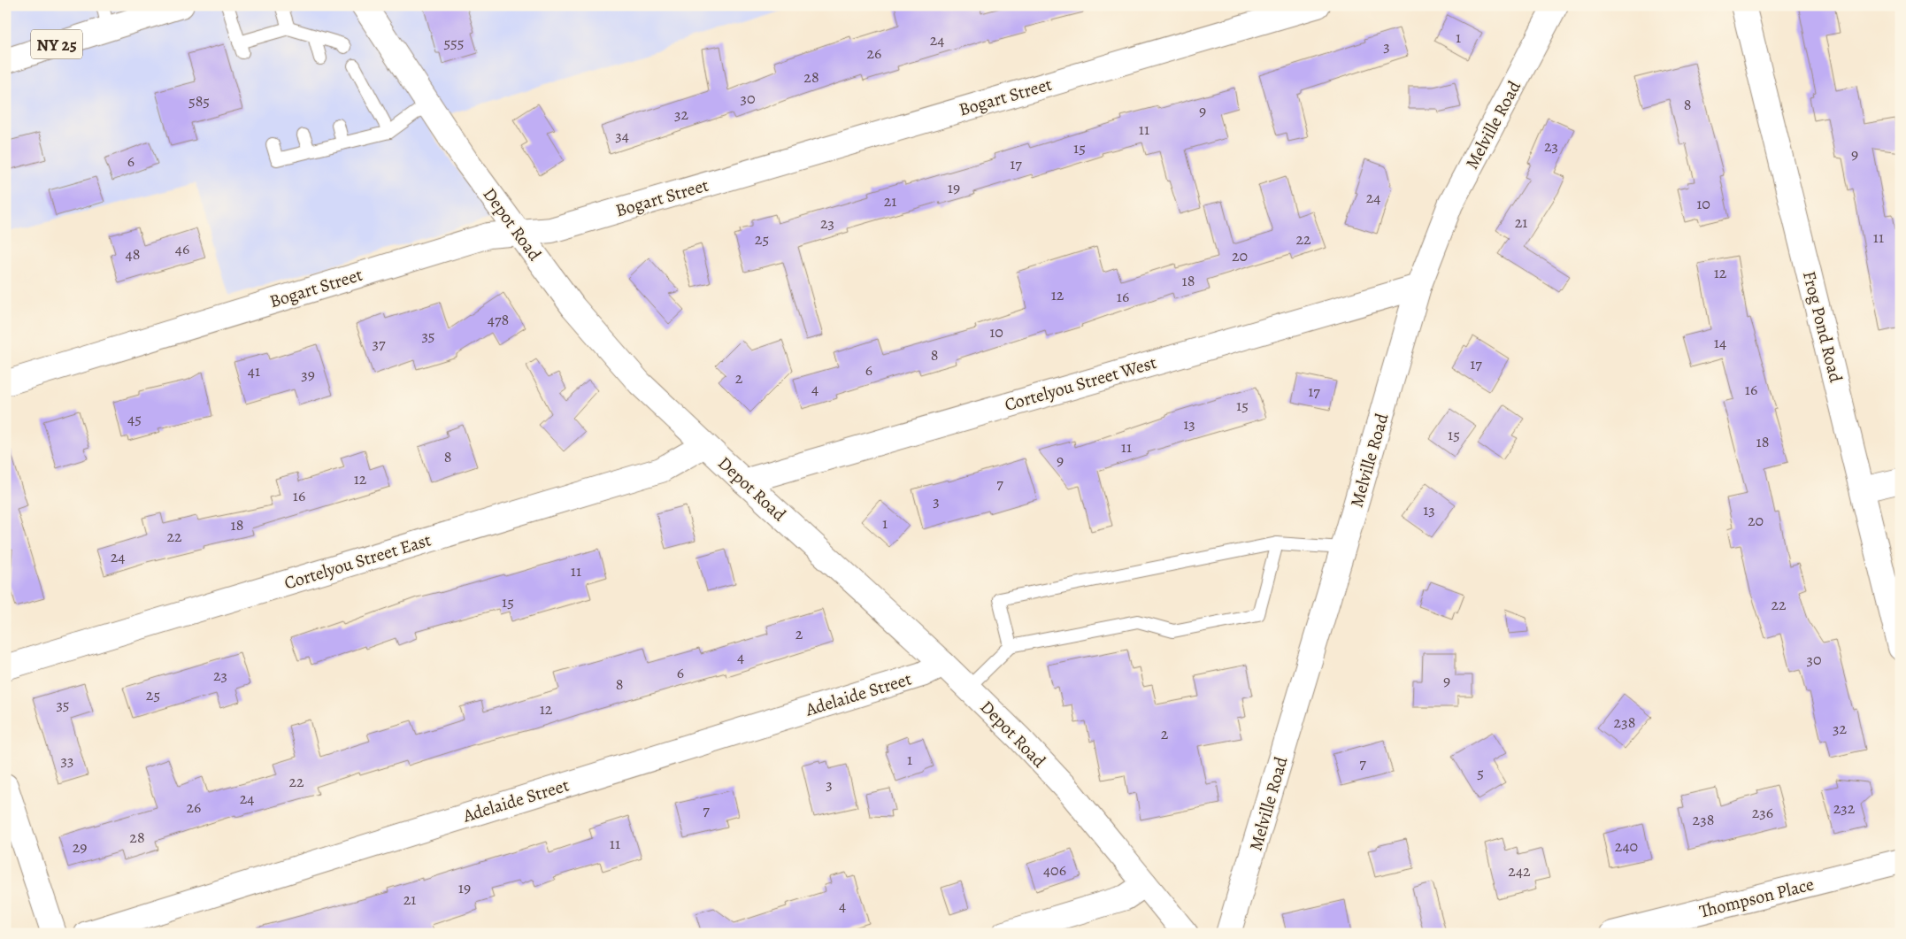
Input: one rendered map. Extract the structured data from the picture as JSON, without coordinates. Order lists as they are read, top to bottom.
{
  "streets": {
    "street": [
      "NY 25",
      "Bogart Street",
      "Melville Road",
      "Depot Road",
      "Frog Pond Road",
      "Cortelyou Street West",
      "Cortelyou Street East",
      "Adelaide Street",
      "Thompson Place"
    ]
  },
  "crossings": [
    ["Bogart Street", "Depot Road"],
    ["Melville Road", "Cortelyou Street West"],
    ["Depot Road", "Cortelyou Street West"],
    ["Depot Road", "Cortelyou Street East"],
    ["Depot Road", "Adelaide Street"]
  ],
  "house_numbers": [
    "1",
    "24",
    "555",
    "3",
    "26",
    "28",
    "30",
    "585",
    "8",
    "9",
    "32",
    "11",
    "34",
    "23",
    "15",
    "9",
    "6",
    "17",
    "19",
    "24",
    "21",
    "10",
    "21",
    "23",
    "11",
    "25",
    "22",
    "46",
    "48",
    "20",
    "12",
    "18",
    "12",
    "16",
    "478",
    "10",
    "35",
    "14",
    "37",
    "8",
    "17",
    "6",
    "41",
    "39",
    "2",
    "4",
    "16",
    "17",
    "15",
    "45",
    "13",
    "15",
    "18",
    "11",
    "8",
    "9",
    "12",
    "7",
    "16",
    "3",
    "13",
    "20",
    "1",
    "18",
    "22",
    "24",
    "11",
    "15",
    "22",
    "2",
    "4",
    "30",
    "6",
    "23",
    "9",
    "8",
    "25",
    "35",
    "12",
    "238",
    "32",
    "2",
    "1",
    "33",
    "7",
    "5",
    "22",
    "3",
    "24",
    "26",
    "232",
    "7",
    "236",
    "238",
    "28",
    "11",
    "240",
    "29",
    "406",
    "242",
    "19",
    "21",
    "4"
  ]
}
